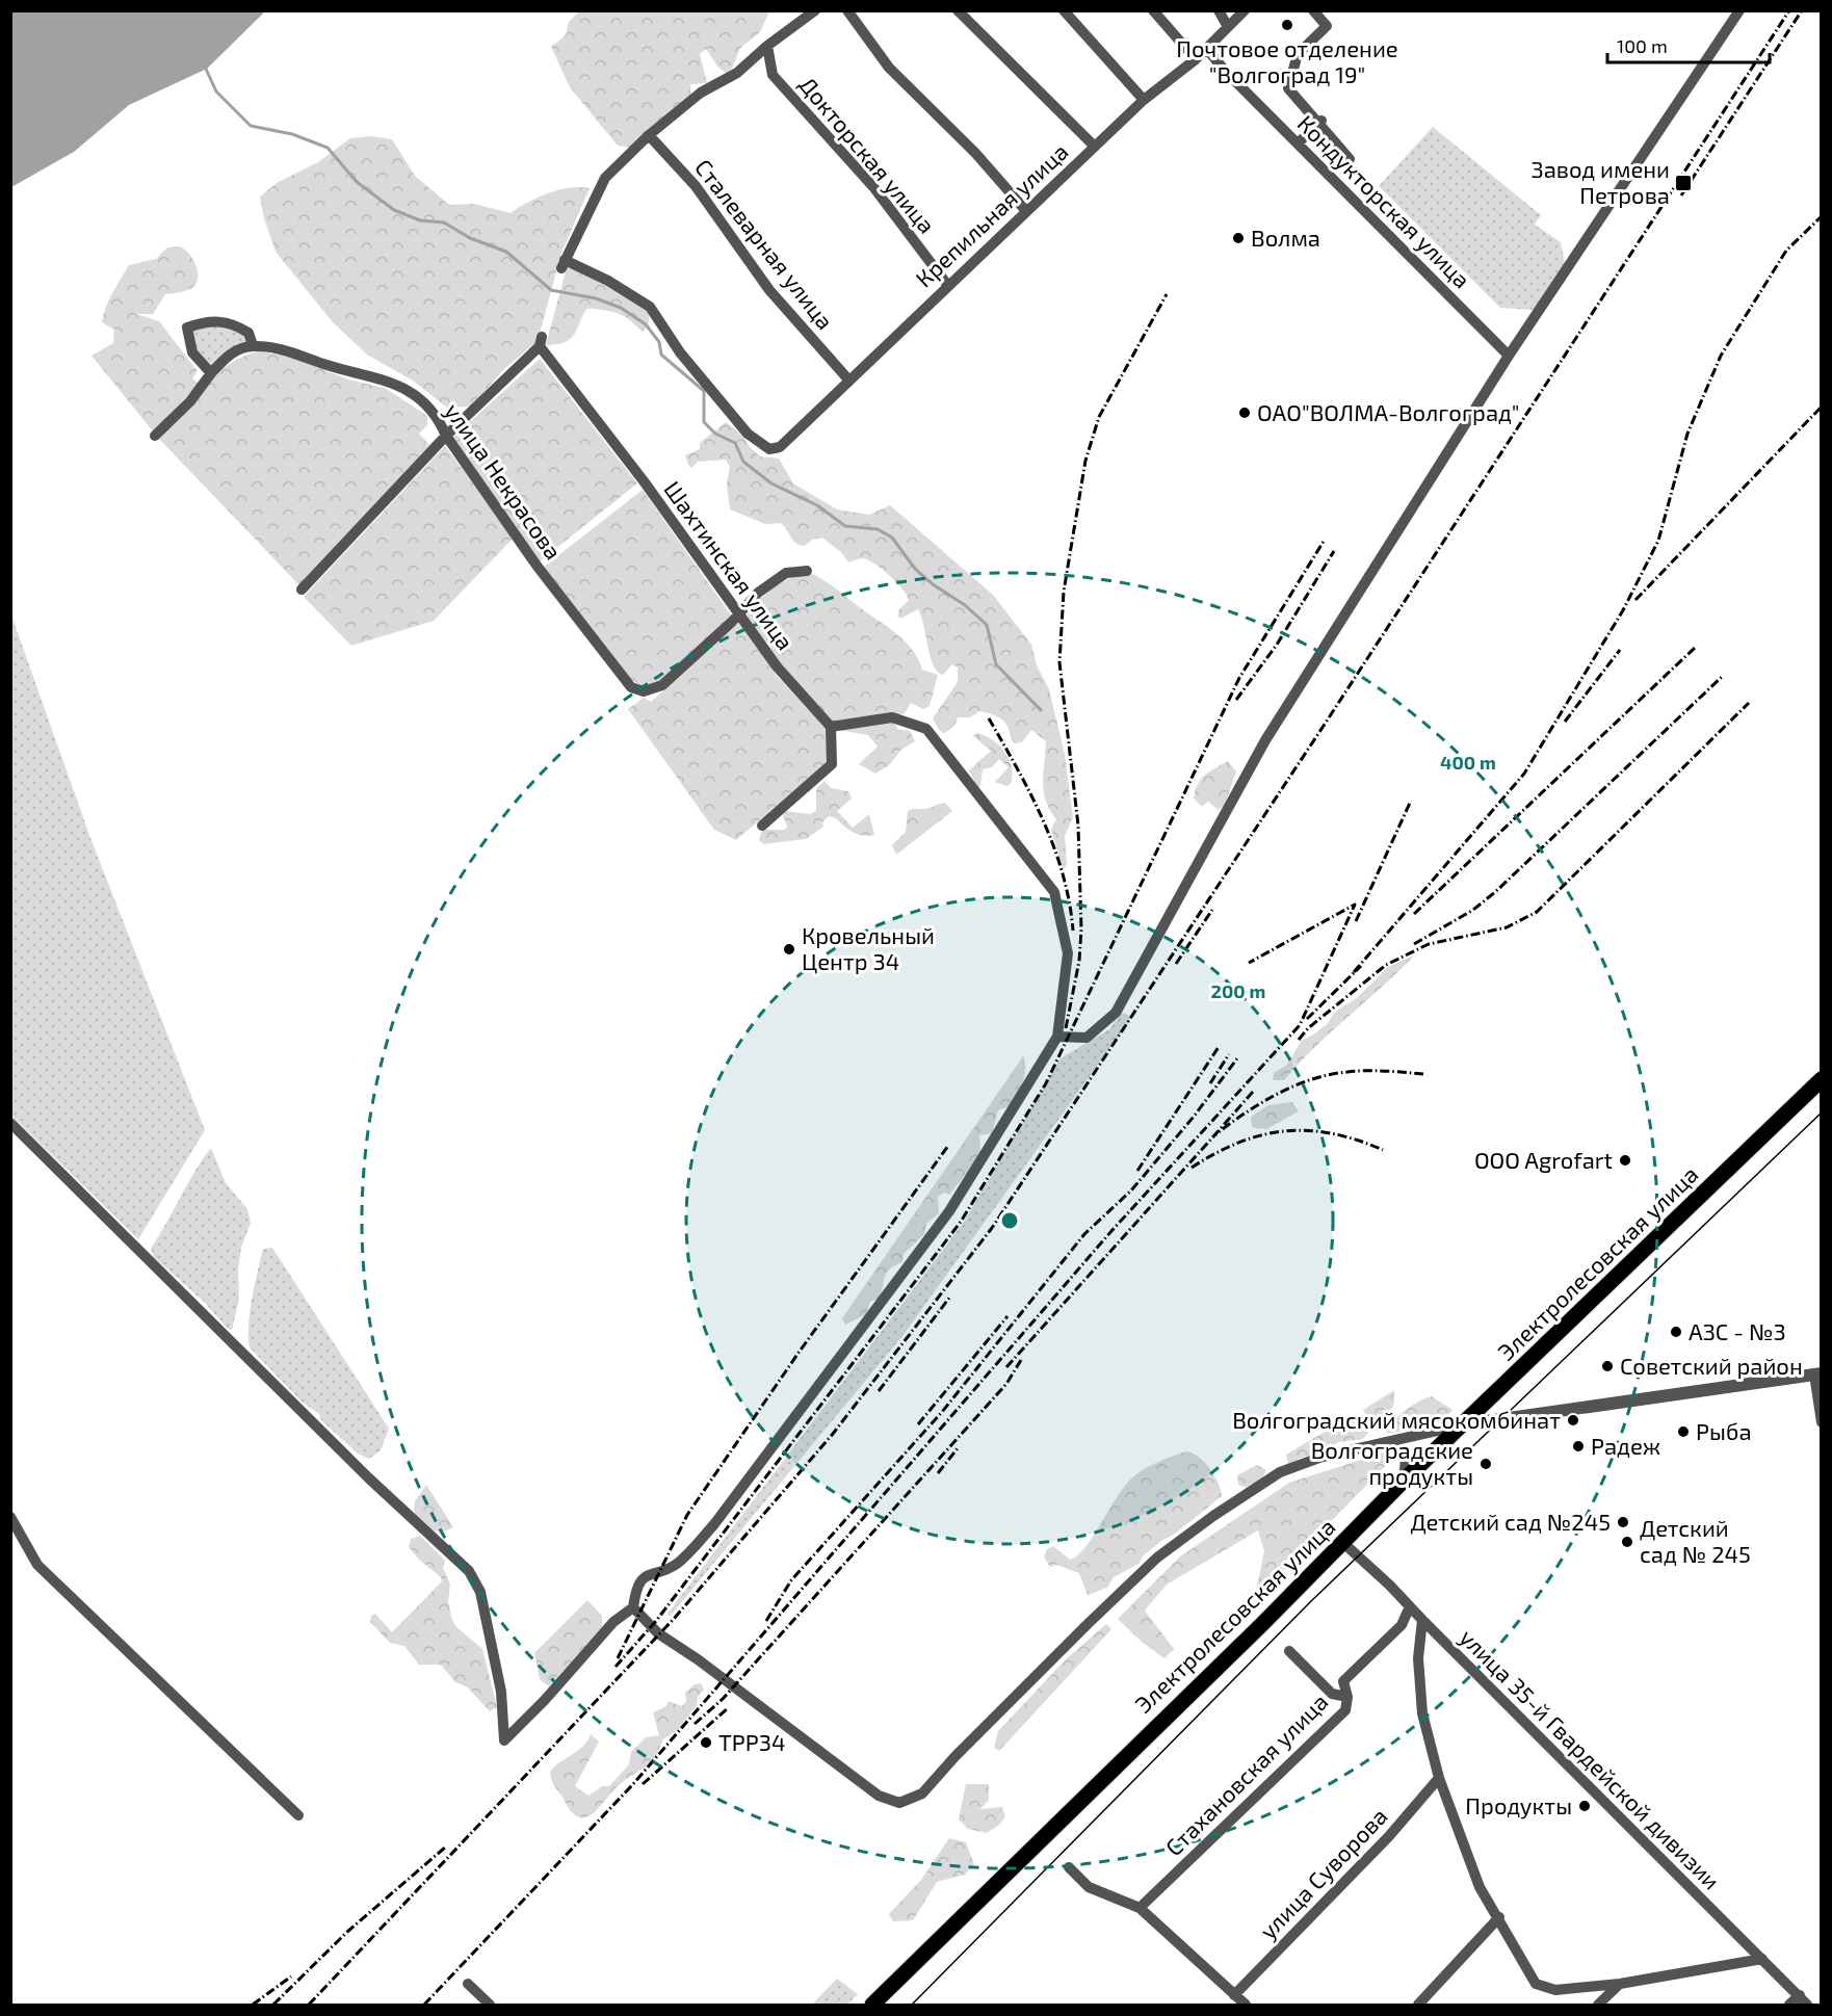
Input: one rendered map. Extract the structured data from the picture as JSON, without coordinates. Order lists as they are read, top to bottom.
{
  "streets": {
    "main road": ["Электролесовская улица"],
    "street": [
      "Докторская улица",
      "Кондукторская улица",
      "Крепильная улица",
      "Сталеварная улица",
      "улица Некрасова",
      "Шахтинская улица",
      "улица 35-й Гвардейской дивизии",
      "Стахановская улица",
      "улица Суворова"
    ]
  },
  "crossings": [
    ["Докторская улица", "Крепильная улица"],
    ["Кондукторская улица", "Крепильная улица"],
    ["Крепильная улица", "Сталеварная улица"],
    ["улица Некрасова", "Шахтинская улица"],
    ["Электролесовская улица", "улица 35-й Гвардейской дивизии"],
    ["улица 35-й Гвардейской дивизии", "Стахановская улица"]
  ],
  "places": {
    "other": [
      "Почтовое отделение \"Волгоград 19\"",
      "Волма",
      "ОАО\"ВОЛМА-Волгоград\"",
      "Кровельный Центр 34",
      "OOO Agrofart",
      "АЗС - №3",
      "Советский район",
      "Волгоградский мясокомбинат",
      "Рыба",
      "Радеж",
      "Волгоградские продукты",
      "Детский сад №245",
      "Детский сад № 245",
      "TPP34",
      "Продукты"
    ],
    "transit": ["Завод имени Петрова"]
  },
  "scale_bar": "100 m",
  "rings": ["400 m", "200 m"]
}
